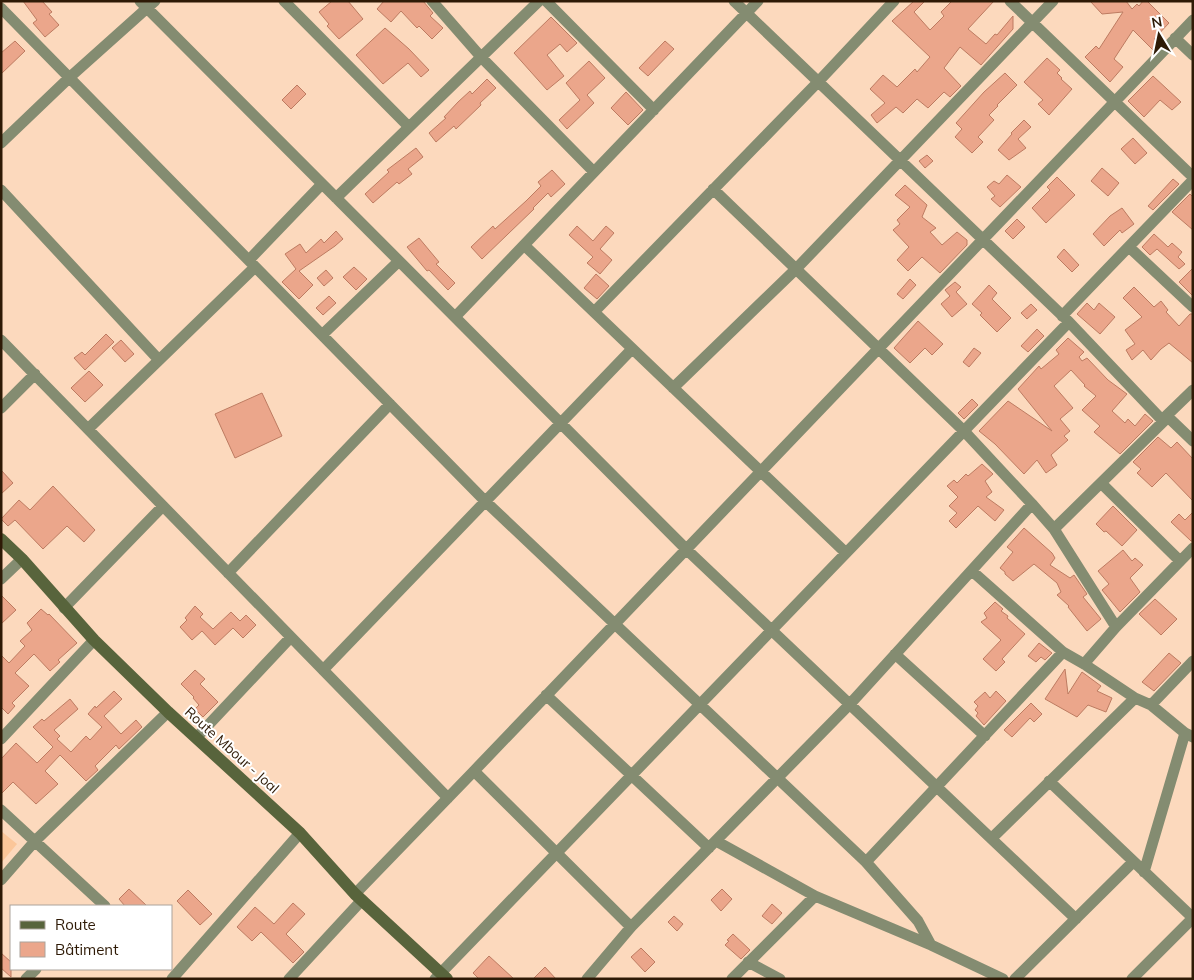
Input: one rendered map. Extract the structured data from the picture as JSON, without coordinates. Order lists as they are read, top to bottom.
{
  "streets": {
    "main road": ["Route Mbour - Joal"]
  },
  "legend": ["Route", "Bâtiment"],
  "north": "top"
}
